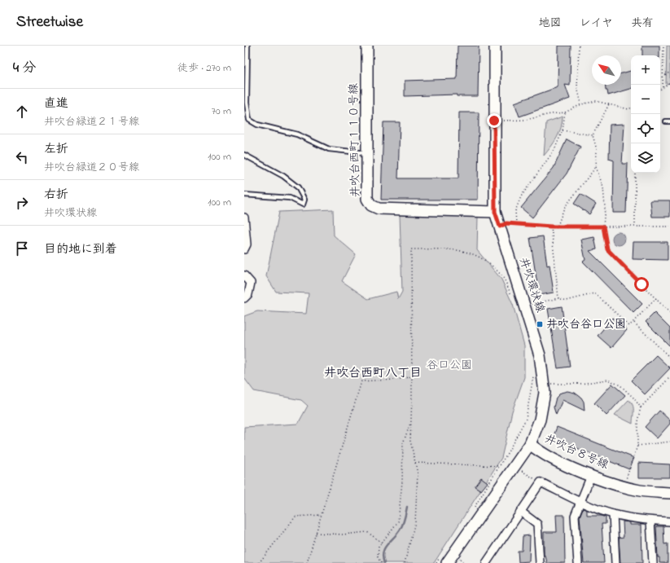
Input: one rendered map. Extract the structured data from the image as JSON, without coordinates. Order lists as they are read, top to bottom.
{
  "streets": {
    "street": ["井吹台西町１１０号線", "井吹環状線", "井吹台８号線"]
  },
  "crossings": [
    ["井吹台西町１１０号線", "井吹環状線"],
    ["井吹環状線", "井吹台８号線"]
  ],
  "districts": ["井吹台西町八丁目"],
  "parks": ["谷口公園"],
  "places": {
    "transit": ["井吹台谷口公園"]
  },
  "north": "top left",
  "page": {
    "header": "Streetwise",
    "nav": ["地図", "レイヤ", "共有"],
    "heading": ["4 分", "徒歩 · 270 m"],
    "map_buttons": ["+", "−"],
    "list": [
      ["直進", "井吹台緑道２１号線", "70 m"],
      ["左折", "井吹台緑道２０号線", "100 m"],
      ["右折", "井吹環状線", "100 m"],
      "目的地に到着"
    ]
  }
}
